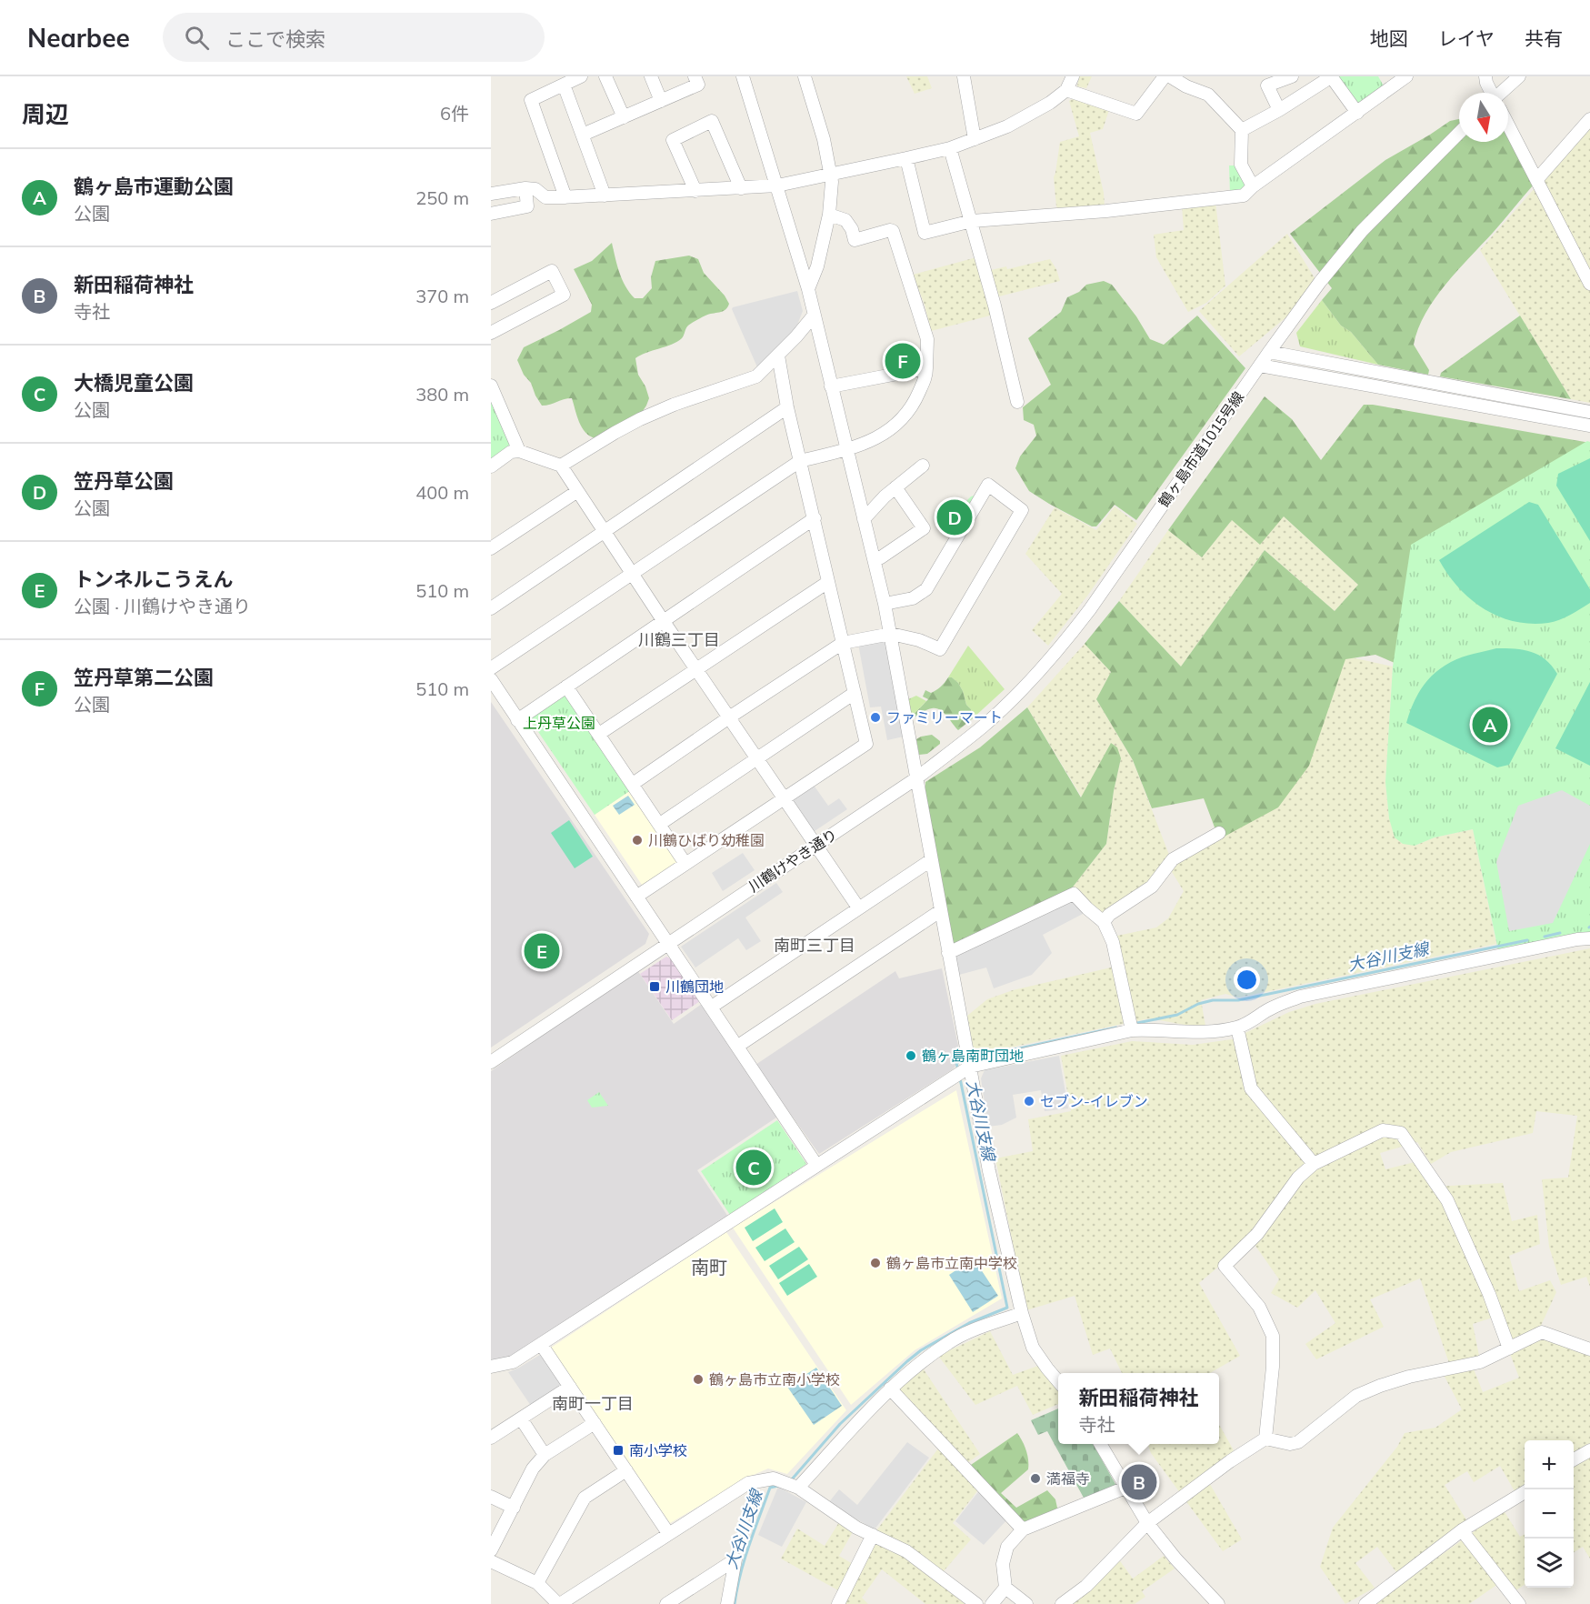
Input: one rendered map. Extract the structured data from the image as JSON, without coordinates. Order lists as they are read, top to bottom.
{
  "streets": {
    "street": ["鶴ヶ島市道1015号線", "川鶴けやき通り"]
  },
  "crossings": [
    ["鶴ヶ島市道1015号線", "川鶴けやき通り"]
  ],
  "districts": [
    "川鶴三丁目",
    "南町三丁目",
    "南町",
    "南町一丁目"
  ],
  "water": ["大谷川支線"],
  "parks": ["上丹草公園"],
  "places": {
    "other": [
      "ファミリーマート",
      "川鶴ひばり幼稚園",
      "鶴ヶ島南町団地",
      "セブン-イレブン",
      "鶴ヶ島市立南中学校",
      "鶴ヶ島市立南小学校",
      "満福寺"
    ],
    "transit": ["川鶴団地", "南小学校"]
  },
  "north": "bottom",
  "page": {
    "header": "Nearbee",
    "search": "ここで検索",
    "nav": ["地図", "レイヤ", "共有"],
    "heading": ["周辺", "6件"],
    "list": [
      {
        "mark": "A",
        "name": "鶴ヶ島市運動公園",
        "note": "公園",
        "value": "250 m"
      },
      {
        "mark": "B",
        "name": "新田稲荷神社",
        "note": "寺社",
        "value": "370 m"
      },
      {
        "mark": "C",
        "name": "大橋児童公園",
        "note": "公園",
        "value": "380 m"
      },
      {
        "mark": "D",
        "name": "笠丹草公園",
        "note": "公園",
        "value": "400 m"
      },
      {
        "mark": "E",
        "name": "トンネルこうえん",
        "note": "公園 · 川鶴けやき通り",
        "value": "510 m"
      },
      {
        "mark": "F",
        "name": "笠丹草第二公園",
        "note": "公園",
        "value": "510 m"
      }
    ],
    "pins": [
      "F",
      "D",
      "A",
      "E",
      "C",
      "B"
    ],
    "popup": ["新田稲荷神社", "寺社"],
    "map_buttons": ["+", "−"]
  }
}
